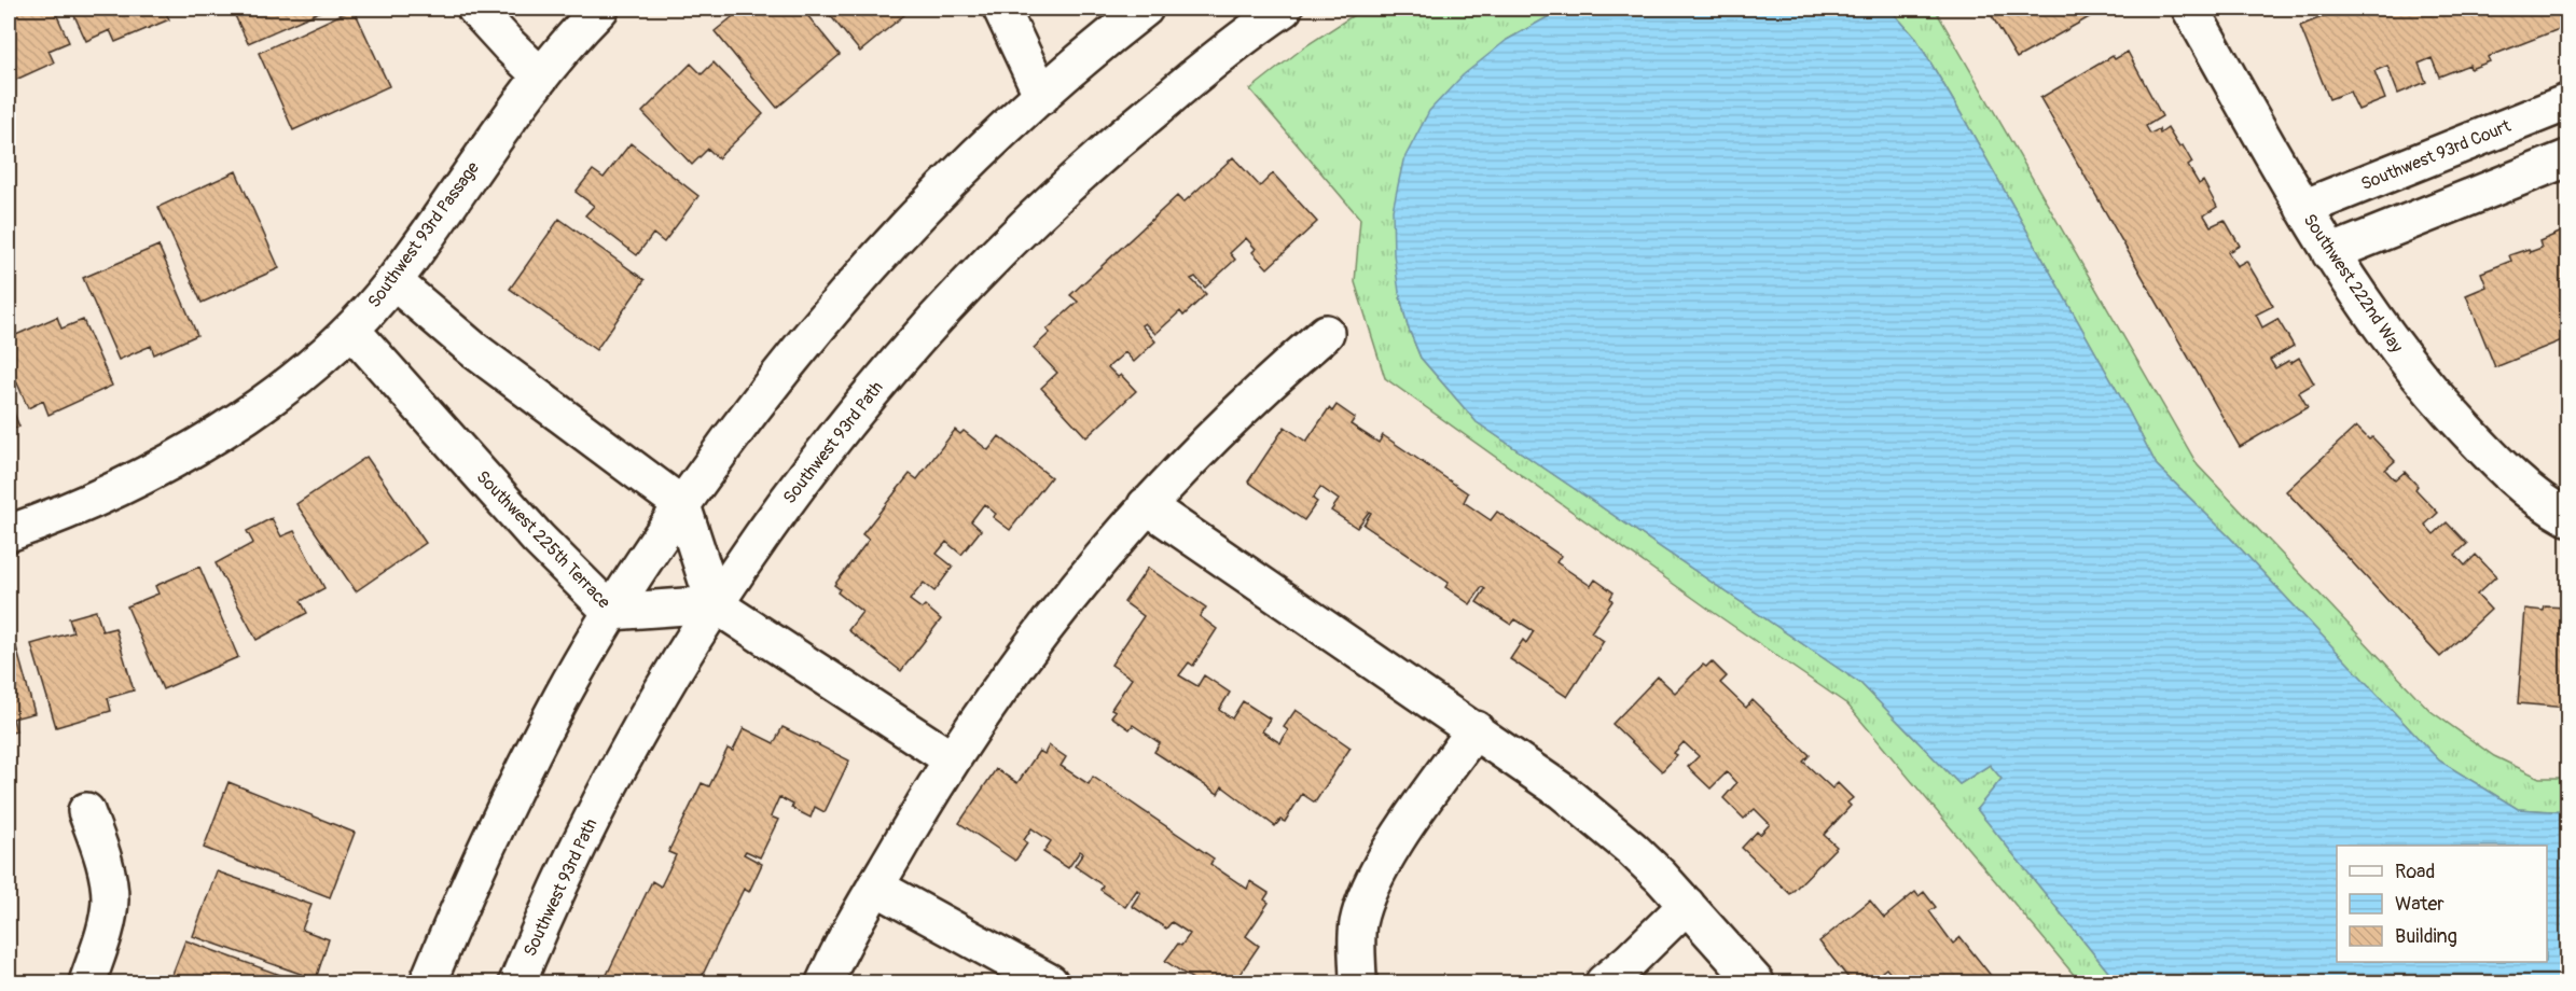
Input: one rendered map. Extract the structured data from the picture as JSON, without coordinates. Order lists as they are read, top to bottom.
{
  "streets": {
    "street": [
      "Southwest 93rd Court",
      "Southwest 93rd Passage",
      "Southwest 222nd Way",
      "Southwest 93rd Path",
      "Southwest 225th Terrace"
    ]
  },
  "crossings": [
    ["Southwest 93rd Court", "Southwest 222nd Way"],
    ["Southwest 93rd Passage", "Southwest 225th Terrace"],
    ["Southwest 93rd Path", "Southwest 225th Terrace"]
  ],
  "legend": ["Road", "Water", "Building"]
}
